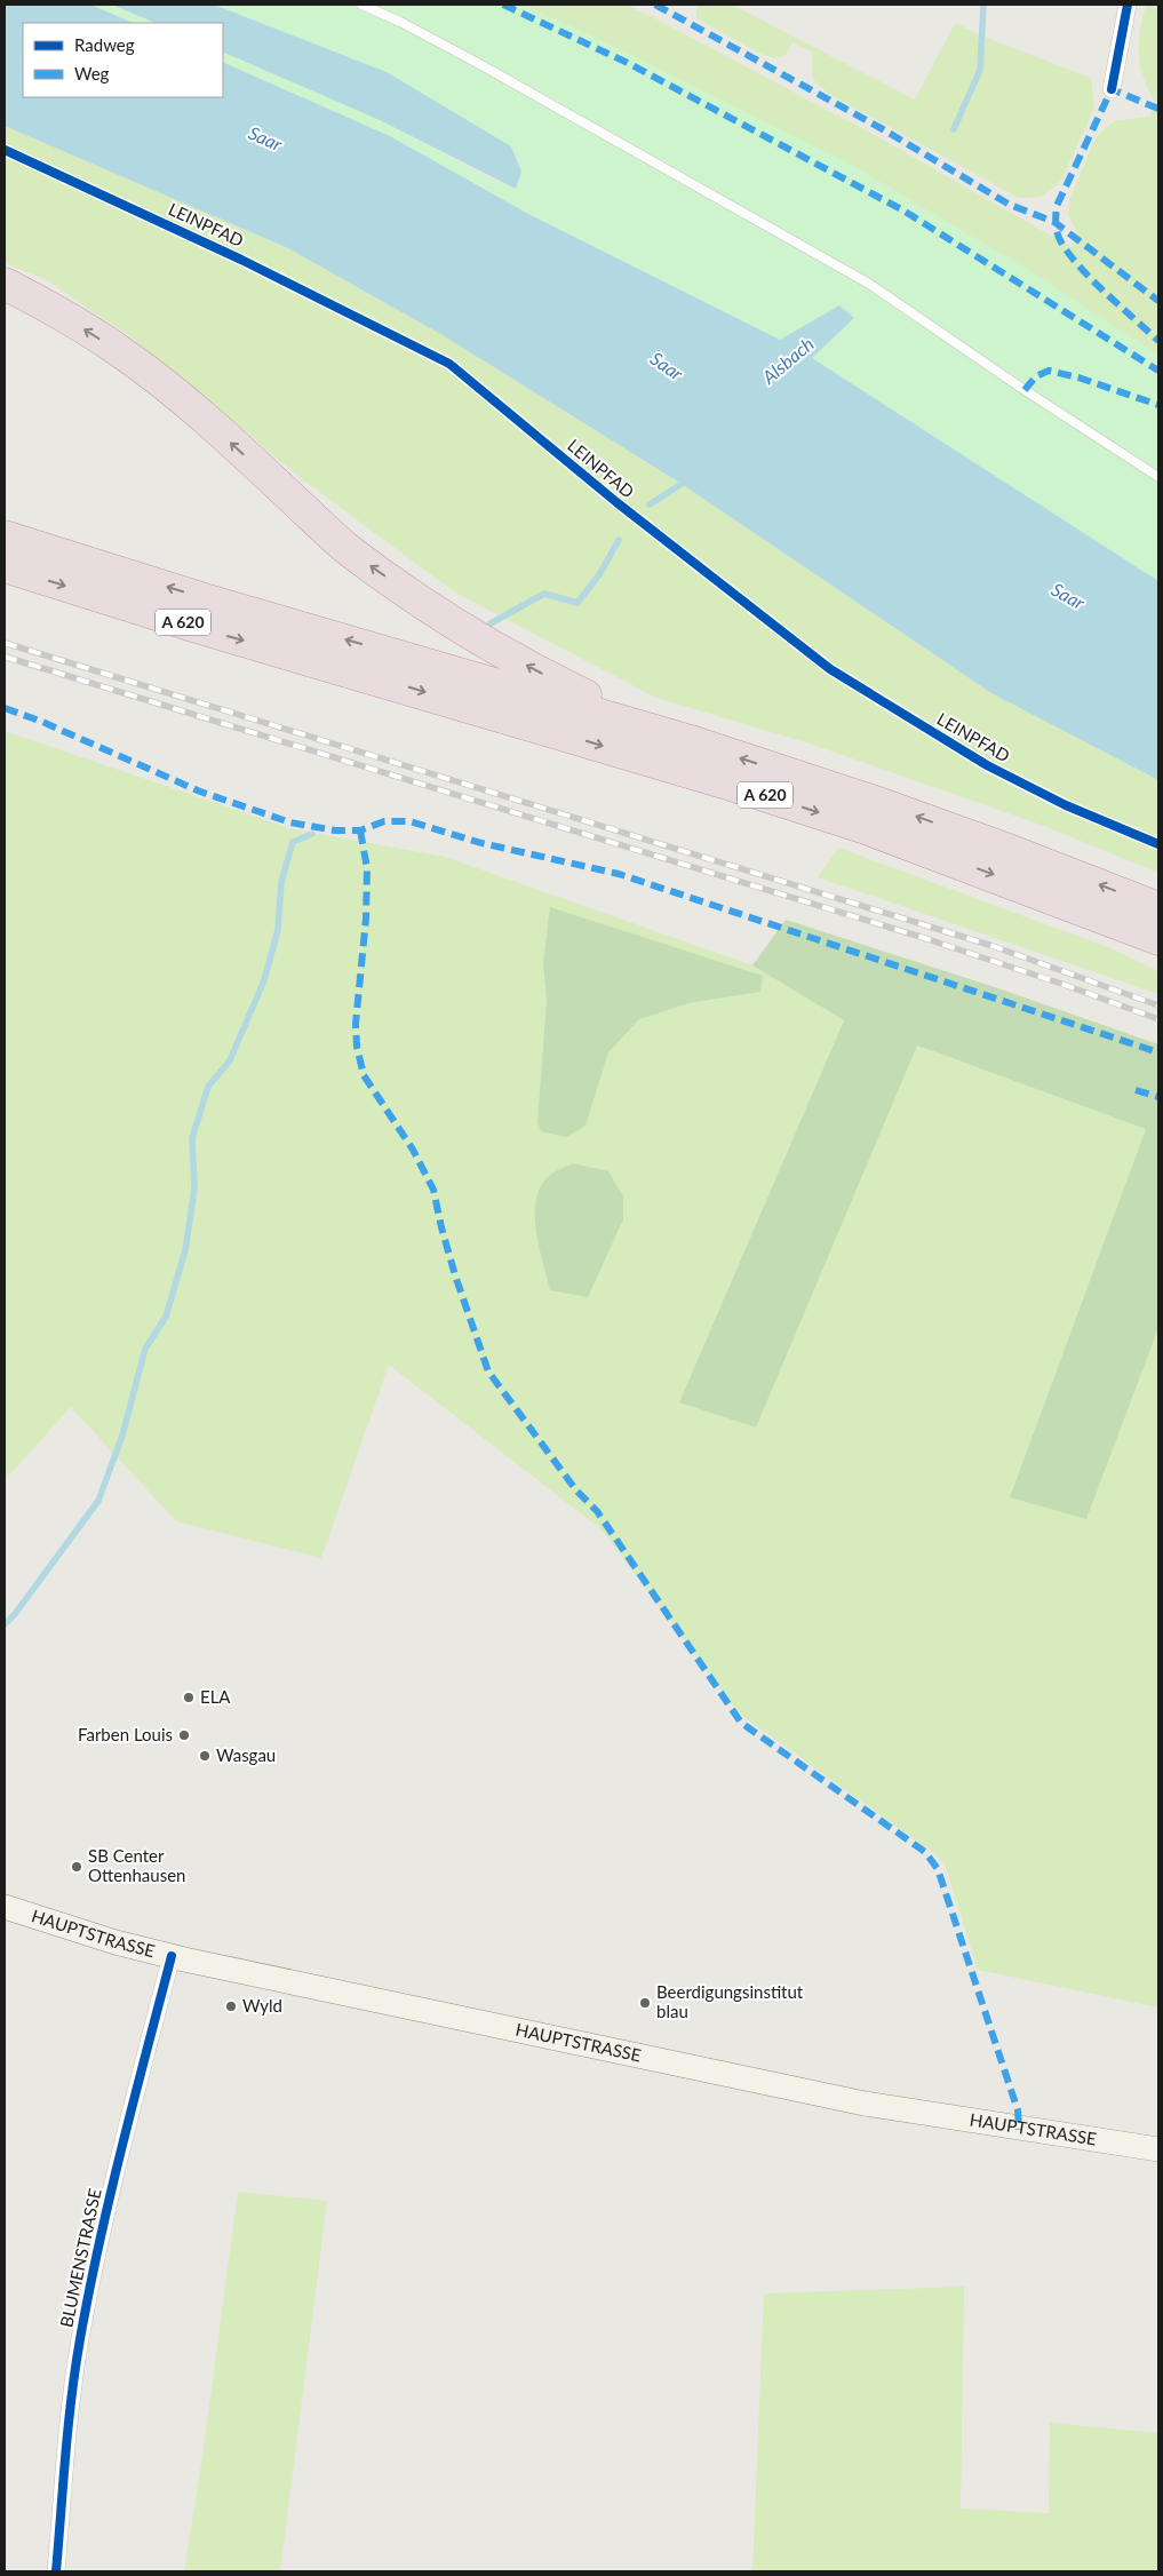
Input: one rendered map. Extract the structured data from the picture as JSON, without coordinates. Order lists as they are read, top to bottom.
{
  "streets": {
    "highway": ["A 620"],
    "main road": ["HAUPTSTRASSE"],
    "street": ["BLUMENSTRASSE"],
    "lane": ["LEINPFAD"]
  },
  "crossings": [
    ["HAUPTSTRASSE", "BLUMENSTRASSE"]
  ],
  "water": ["Saar", "Alsbach"],
  "places": [
    "ELA",
    "Farben Louis",
    "Wasgau",
    "SB Center Ottenhausen",
    "Beerdigungsinstitut blau",
    "Wyld"
  ],
  "legend": ["Radweg", "Weg"]
}
